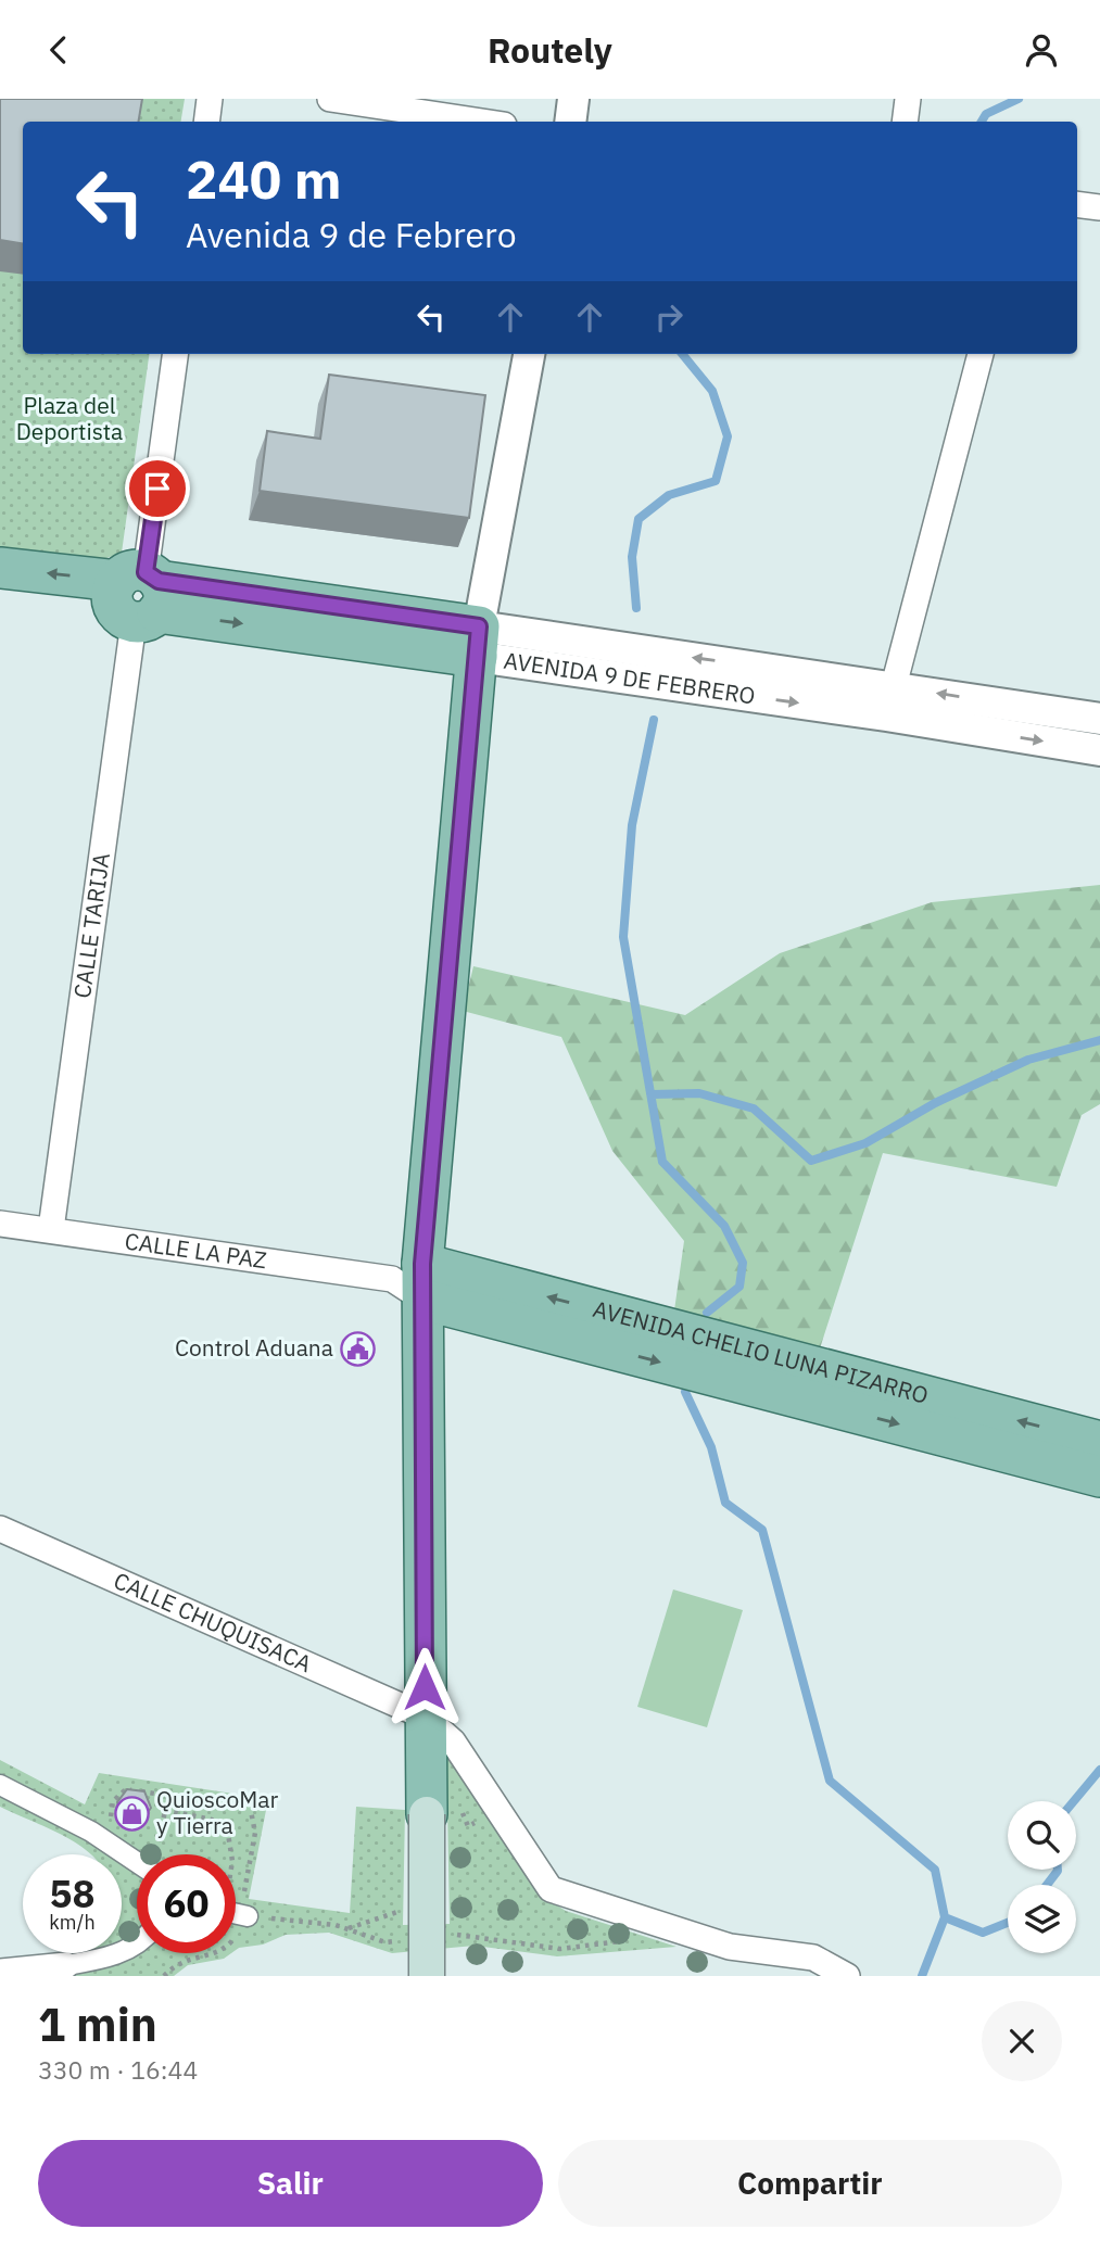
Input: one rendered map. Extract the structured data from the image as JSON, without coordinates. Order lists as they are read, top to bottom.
{
  "streets": {
    "main road": ["AVENIDA 9 DE FEBRERO", "AVENIDA CHELIO LUNA PIZARRO"],
    "street": ["CALLE TARIJA", "CALLE LA PAZ", "CALLE CHUQUISACA"]
  },
  "crossings": [
    ["AVENIDA 9 DE FEBRERO", "CALLE TARIJA"],
    ["CALLE TARIJA", "CALLE LA PAZ"],
    ["CALLE LA PAZ", "AVENIDA CHELIO LUNA PIZARRO"]
  ],
  "parks": ["Plaza del Deportista"],
  "places": {
    "public building": ["Control Aduana"],
    "shop": ["QuioscoMar y Tierra"]
  },
  "page": {
    "header": "Routely",
    "turn": ["240 m", "Avenida 9 de Febrero"],
    "speed": "58 km/h",
    "limit": "60",
    "heading": ["1 min", "330 m · 16:44"],
    "buttons": ["Salir", "Compartir"]
  }
}
